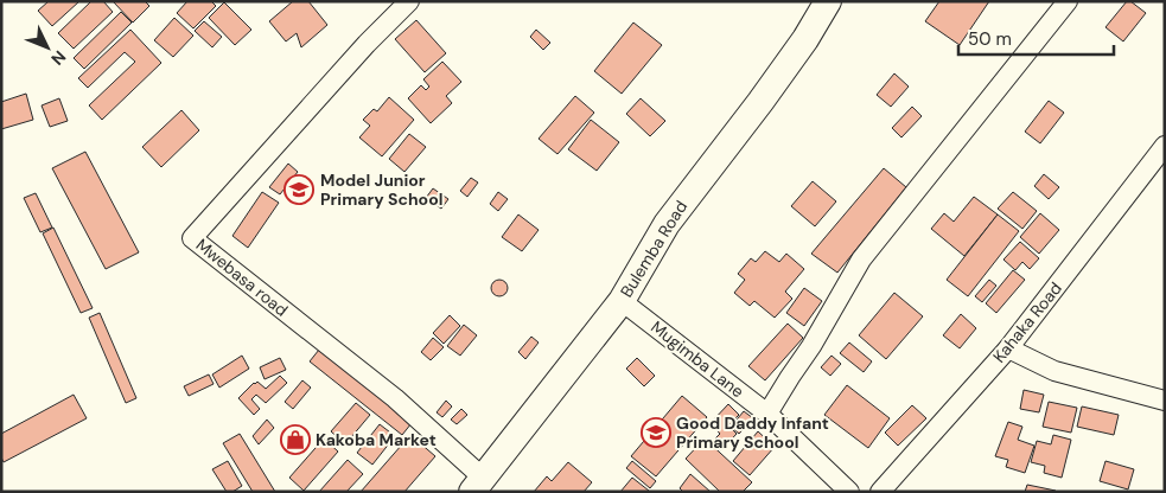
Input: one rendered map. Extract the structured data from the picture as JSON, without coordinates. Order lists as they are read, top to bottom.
{
  "streets": {
    "main road": ["Bulemba Road"],
    "street": ["Mwebasa road", "Kahaka Road", "Mugimba Lane"]
  },
  "crossings": [
    ["Bulemba Road", "Mwebasa road"],
    ["Bulemba Road", "Mugimba Lane"]
  ],
  "places": {
    "school or university": ["Model Junior Primary School", "Good Daddy Infant Primary School"],
    "shop": ["Kakoba Market"]
  },
  "scale_bar": "50 m",
  "north": "bottom right"
}
